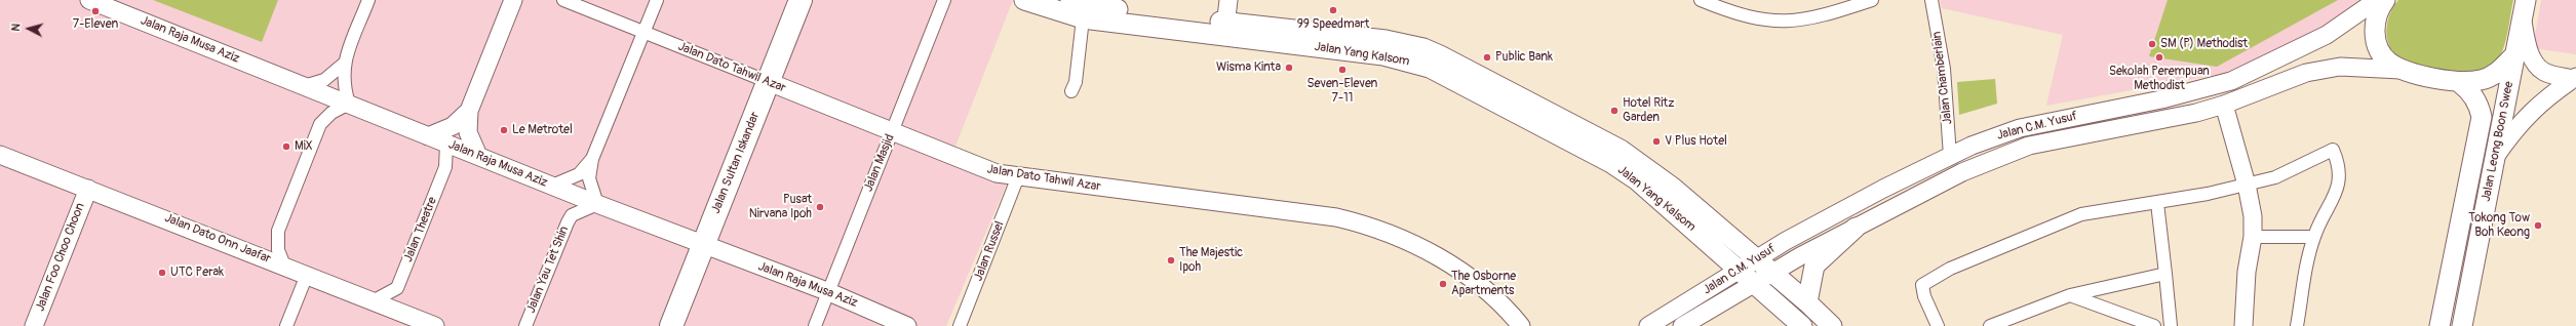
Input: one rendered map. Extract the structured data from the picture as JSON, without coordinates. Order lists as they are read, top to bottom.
{
  "streets": {
    "highway": ["Jalan Sultan Iskandar"],
    "main road": [
      "Jalan Raja Musa Aziz",
      "Jalan Yang Kalsom",
      "Jalan Dato Tahwil Azar",
      "Jalan C.M. Yusuf",
      "Jalan Leong Boon Swee",
      "Jalan Dato Onn Jaafar",
      "Jalan Foo Choo Choon"
    ],
    "street": [
      "Jalan Chamberlain",
      "Jalan Masjid",
      "Jalan Theatre",
      "Jalan Russel",
      "Jalan Yau Tet Shin"
    ]
  },
  "crossings": [
    ["Jalan Raja Musa Aziz", "Jalan Sultan Iskandar"],
    ["Jalan Raja Musa Aziz", "Jalan Masjid"],
    ["Jalan Raja Musa Aziz", "Jalan Theatre"],
    ["Jalan Raja Musa Aziz", "Jalan Yau Tet Shin"],
    ["Jalan Yang Kalsom", "Jalan C.M. Yusuf"],
    ["Jalan Dato Tahwil Azar", "Jalan Sultan Iskandar"],
    ["Jalan Dato Tahwil Azar", "Jalan Masjid"],
    ["Jalan Dato Tahwil Azar", "Jalan Russel"],
    ["Jalan Chamberlain", "Jalan C.M. Yusuf"],
    ["Jalan Theatre", "Jalan Dato Onn Jaafar"],
    ["Jalan Dato Onn Jaafar", "Jalan Foo Choo Choon"]
  ],
  "places": [
    "99 Speedmart",
    "7-Eleven",
    "SM (P) Methodist",
    "Public Bank",
    "Sekolah Perempuan Methodist",
    "Wisma Kinta",
    "Seven-Eleven 7-11",
    "Hotel Ritz Garden",
    "Le Metrotel",
    "V Plus Hotel",
    "MiX",
    "Pusat Nirvana Ipoh",
    "Tokong Tow Boh Keong",
    "The Majestic Ipoh",
    "UTC Perak",
    "The Osborne Apartments"
  ],
  "north": "left"
}
